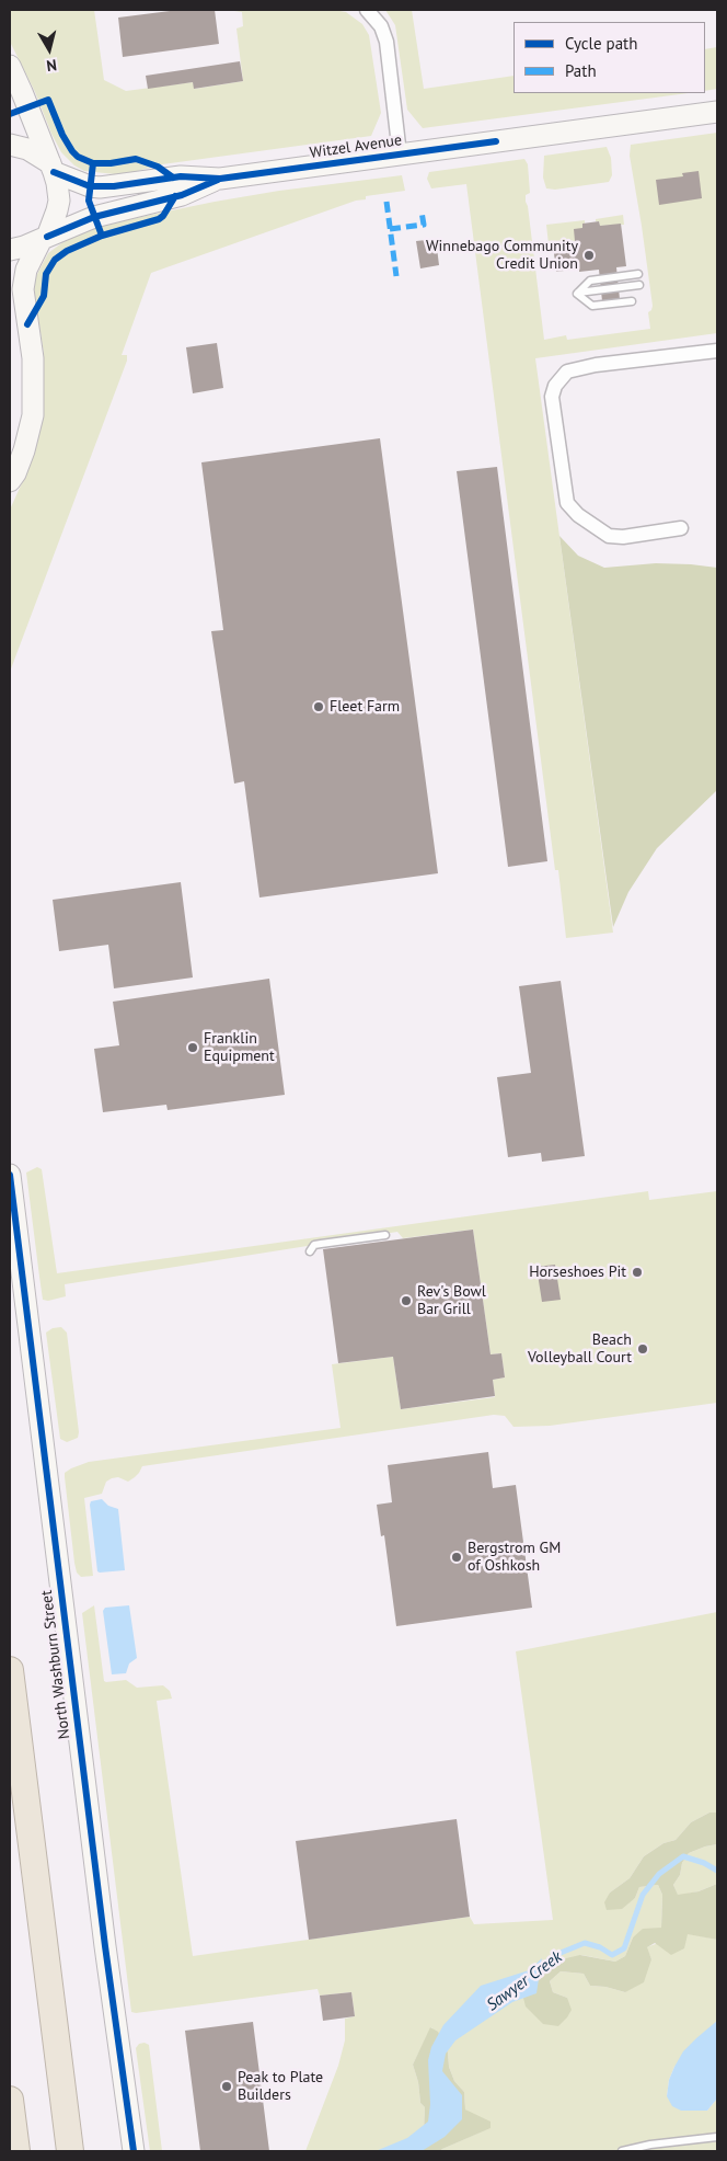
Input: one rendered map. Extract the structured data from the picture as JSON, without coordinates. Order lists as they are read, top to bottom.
{
  "streets": {
    "street": ["Witzel Avenue", "North Washburn Street"]
  },
  "water": ["Sawyer Creek"],
  "places": [
    "Winnebago Community Credit Union",
    "Fleet Farm",
    "Franklin Equipment",
    "Horseshoes Pit",
    "Rev's Bowl Bar Grill",
    "Beach Volleyball Court",
    "Bergstrom GM of Oshkosh",
    "Peak to Plate Builders"
  ],
  "legend": ["Cycle path", "Path"],
  "north": "bottom"
}
